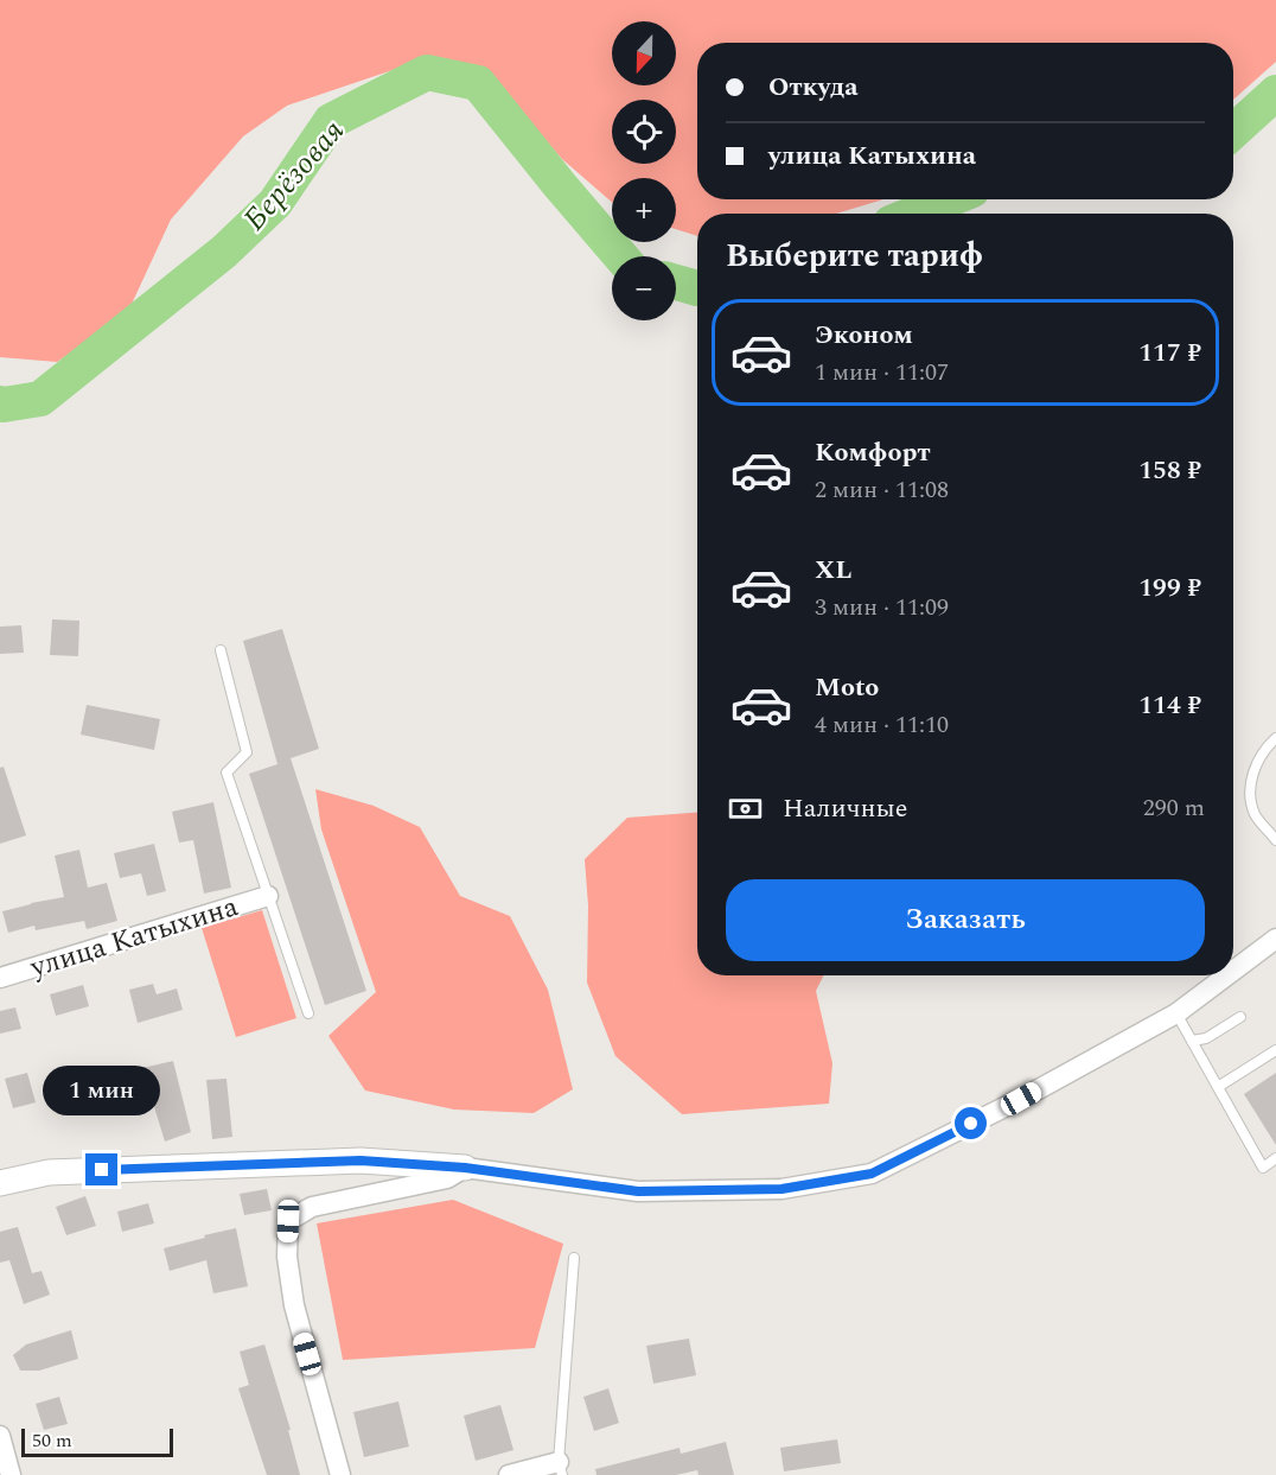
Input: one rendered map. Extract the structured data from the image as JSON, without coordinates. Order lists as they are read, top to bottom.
{
  "streets": {
    "street": ["улица Катыхина"]
  },
  "water": ["Берёзовая"],
  "scale_bar": "50 m",
  "north": "bottom",
  "page": {
    "map_buttons": ["+", "−"],
    "banner": ["Откуда", "улица Катыхина"],
    "heading": "Выберите тариф",
    "list": [
      {
        "name": "Эконом",
        "note": "1 мин · 11:07",
        "value": "117 ₽"
      },
      {
        "name": "Комфорт",
        "note": "2 мин · 11:08",
        "value": "158 ₽"
      },
      {
        "name": "XL",
        "note": "3 мин · 11:09",
        "value": "199 ₽"
      },
      {
        "name": "Moto",
        "note": "4 мин · 11:10",
        "value": "114 ₽"
      }
    ],
    "pay": ["Наличные", "290 m"],
    "buttons": "Заказать",
    "bubble": "1 мин",
    "scale": "50 m"
  }
}
